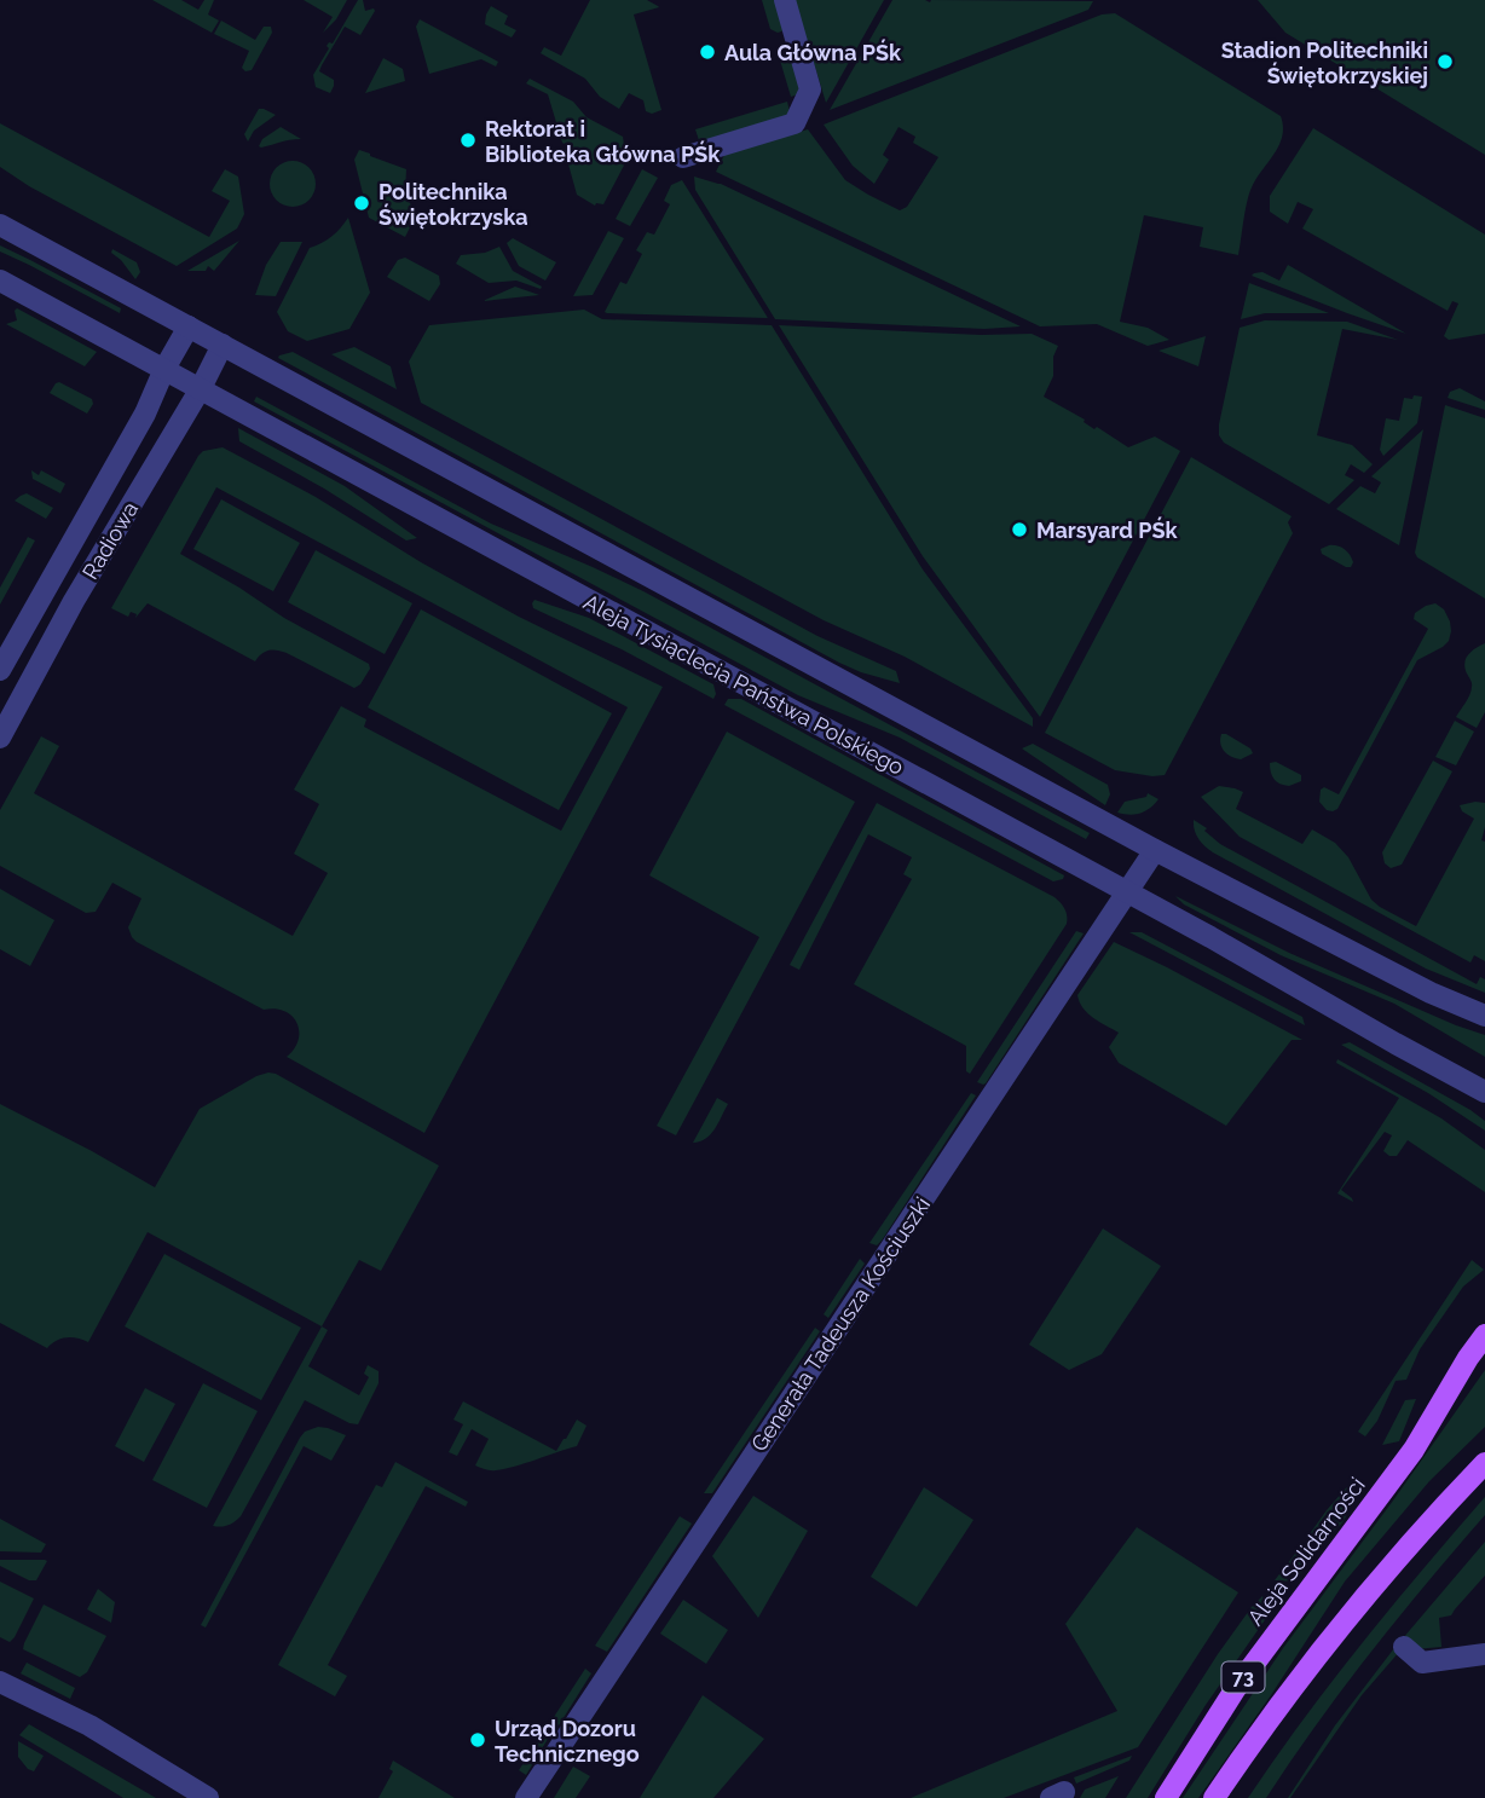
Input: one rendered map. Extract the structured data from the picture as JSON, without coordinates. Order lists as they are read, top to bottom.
{
  "streets": {
    "main road": ["Aleja Solidarności", "73"],
    "street": ["Radiowa", "Aleja Tysiąclecia Państwa Polskiego", "Generała Tadeusza Kościuszki"]
  },
  "crossings": [
    ["Radiowa", "Aleja Tysiąclecia Państwa Polskiego"],
    ["Aleja Tysiąclecia Państwa Polskiego", "Generała Tadeusza Kościuszki"]
  ],
  "places": [
    "Aula Główna PŚk",
    "Stadion Politechniki Świętokrzyskiej",
    "Rektorat i Biblioteka Główna PŚk",
    "Politechnika Świętokrzyska",
    "Marsyard PŚk",
    "Urząd Dozoru Technicznego"
  ]
}
